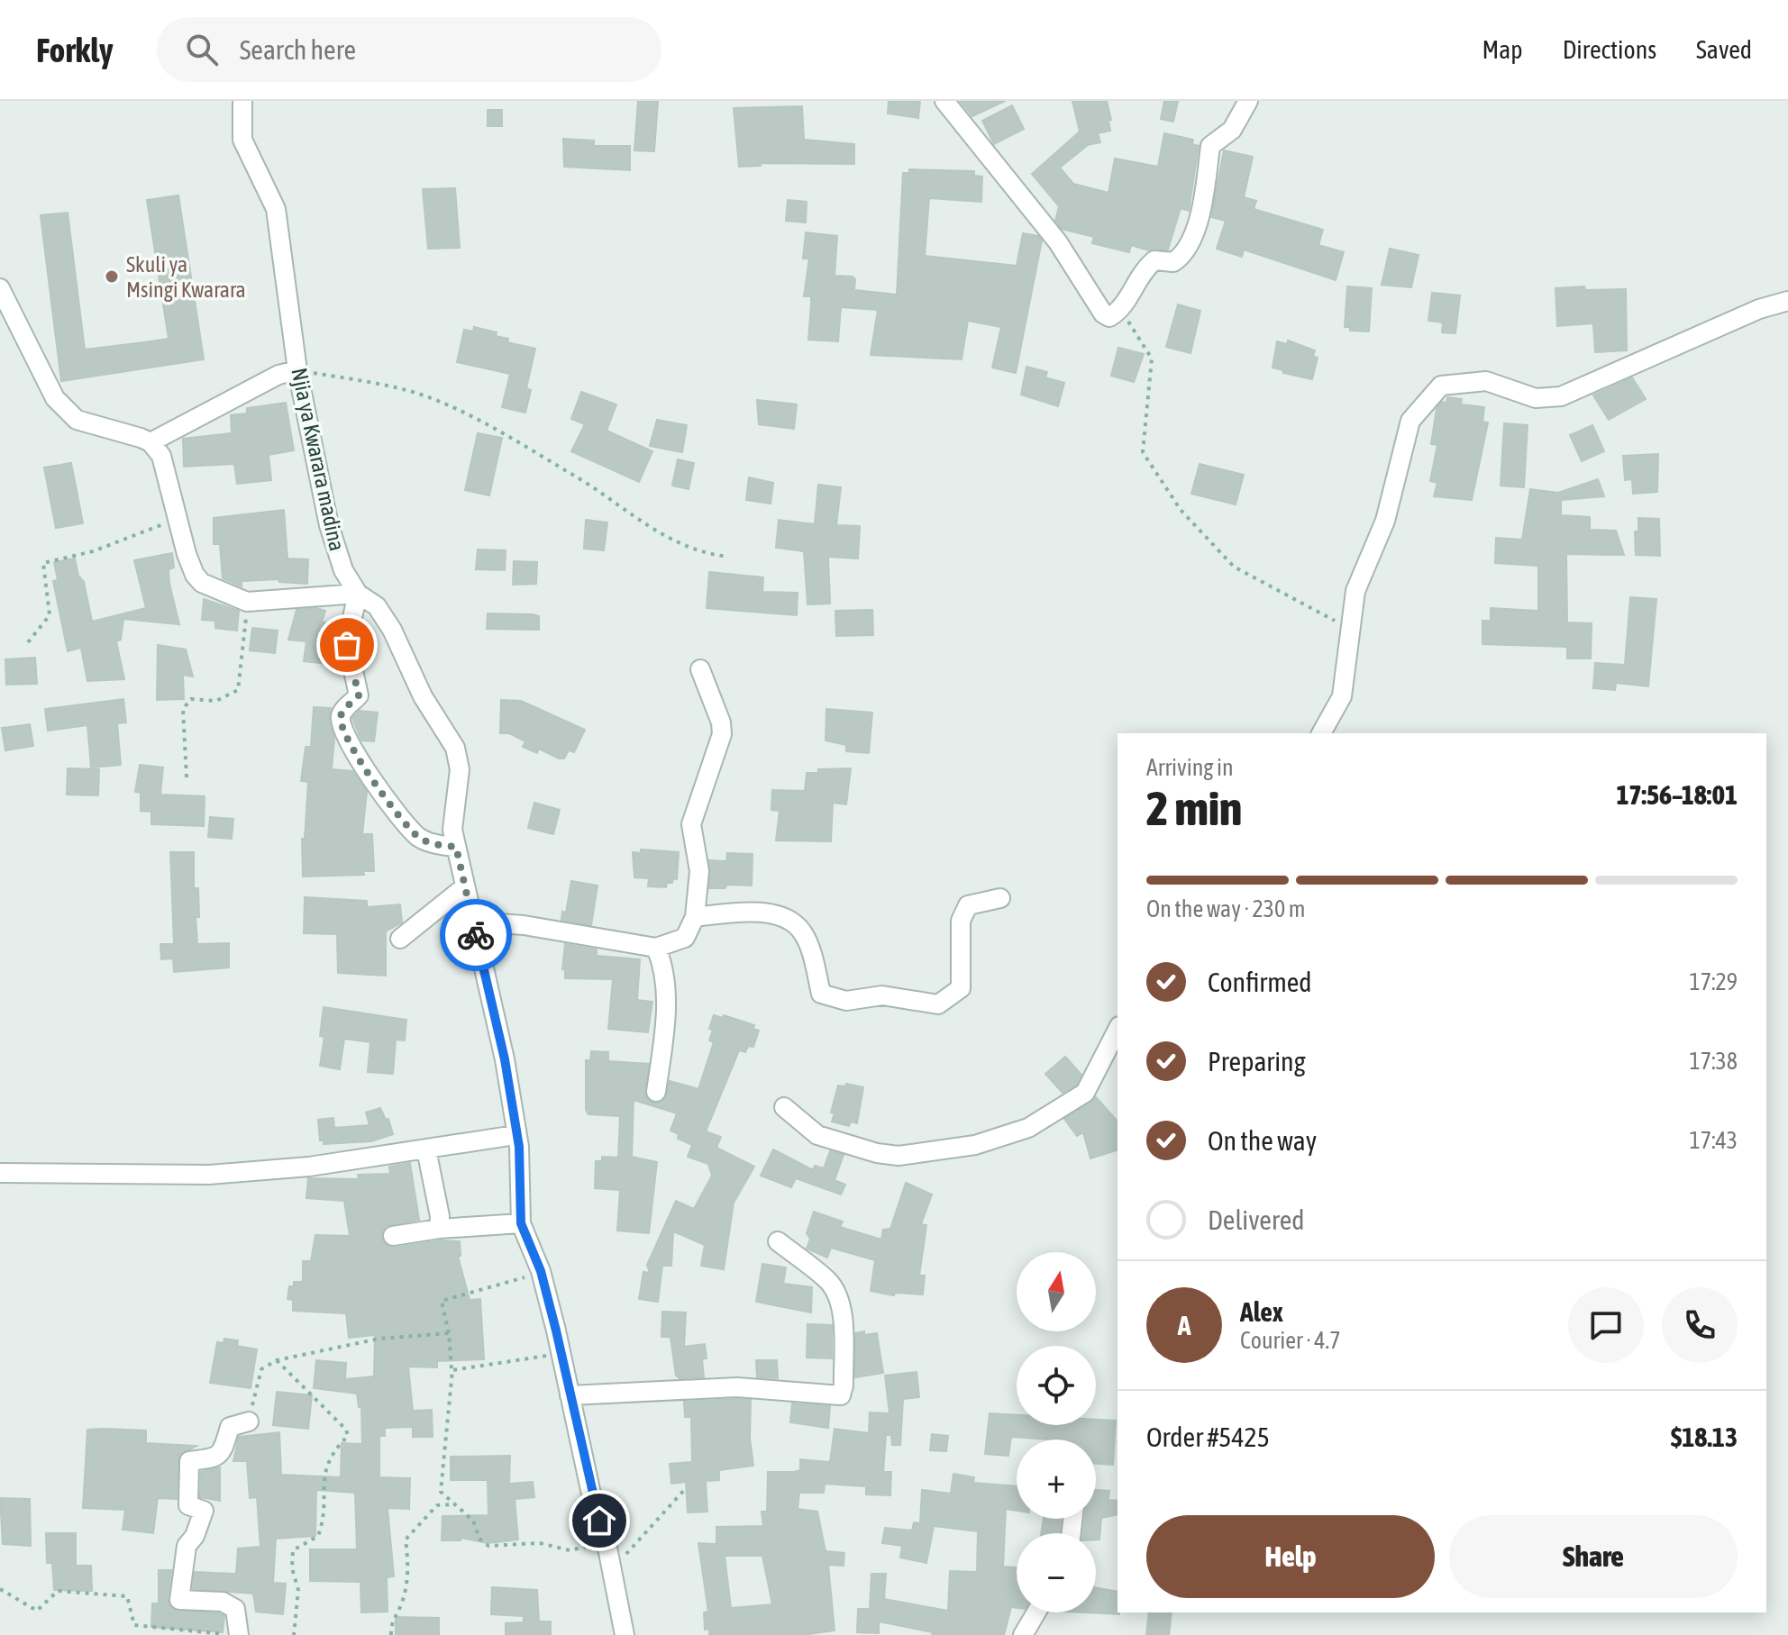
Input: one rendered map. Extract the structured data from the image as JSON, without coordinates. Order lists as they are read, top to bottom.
{
  "streets": {
    "street": ["Njia ya Kwarara madina"]
  },
  "places": ["Skuli ya Msingi Kwarara"],
  "north": "top",
  "page": {
    "header": "Forkly",
    "search": "Search here",
    "nav": ["Map", "Directions", "Saved"],
    "heading": ["2 min", "Arriving in", "17:56–18:01"],
    "panel": [
      "Alex",
      "Courier · 4.7",
      "Order #5425",
      "$18.13"
    ],
    "bar": "On the way · 230 m",
    "list": [
      ["Confirmed", "17:29"],
      ["Preparing", "17:38"],
      ["On the way", "17:43"],
      "Delivered"
    ],
    "map_buttons": ["+", "−"],
    "round": "A",
    "buttons": ["Help", "Share"]
  }
}
